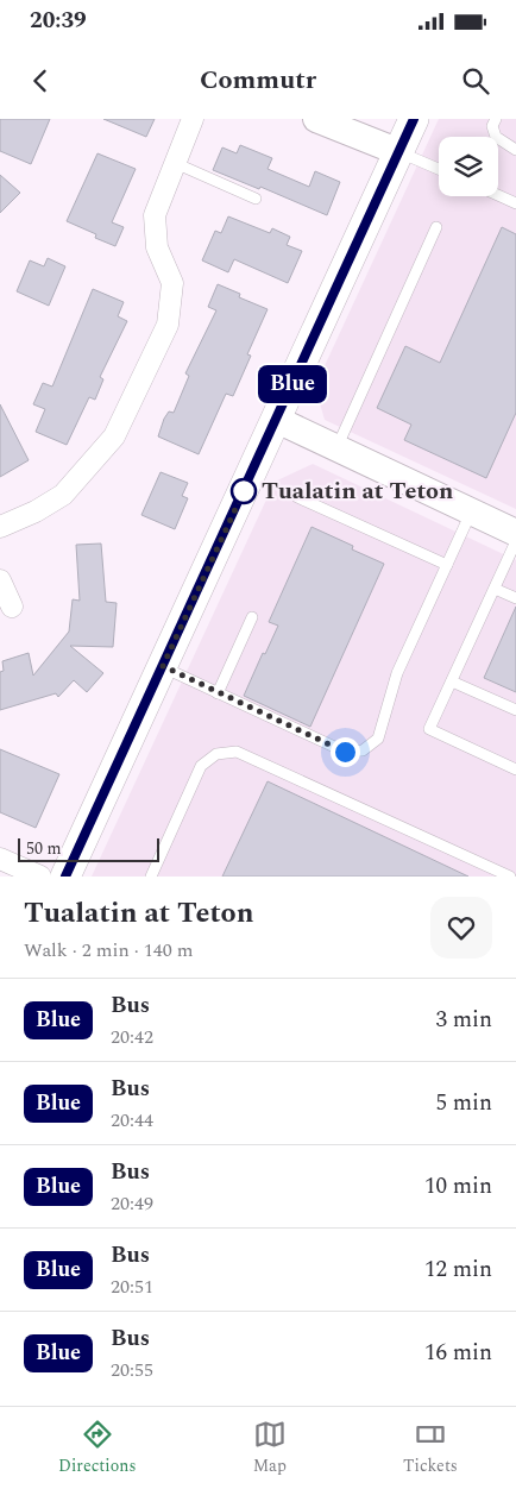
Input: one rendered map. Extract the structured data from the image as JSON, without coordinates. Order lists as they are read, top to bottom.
{
  "places": ["Tualatin at Teton"],
  "lines": ["bus line Blue"],
  "scale_bar": "50 m",
  "page": {
    "status": "20:39",
    "header": "Commutr",
    "on_map": "Blue",
    "scale": "50 m",
    "heading": ["Tualatin at Teton", "Walk · 2 min · 140 m"],
    "list": [
      {
        "mark": "Blue",
        "name": "Bus",
        "note": "20:42",
        "value": "3 min"
      },
      {
        "mark": "Blue",
        "name": "Bus",
        "note": "20:44",
        "value": "5 min"
      },
      {
        "mark": "Blue",
        "name": "Bus",
        "note": "20:49",
        "value": "10 min"
      },
      {
        "mark": "Blue",
        "name": "Bus",
        "note": "20:51",
        "value": "12 min"
      },
      {
        "mark": "Blue",
        "name": "Bus",
        "note": "20:55",
        "value": "16 min"
      }
    ],
    "tabs": ["Directions", "Map", "Tickets"]
  }
}
